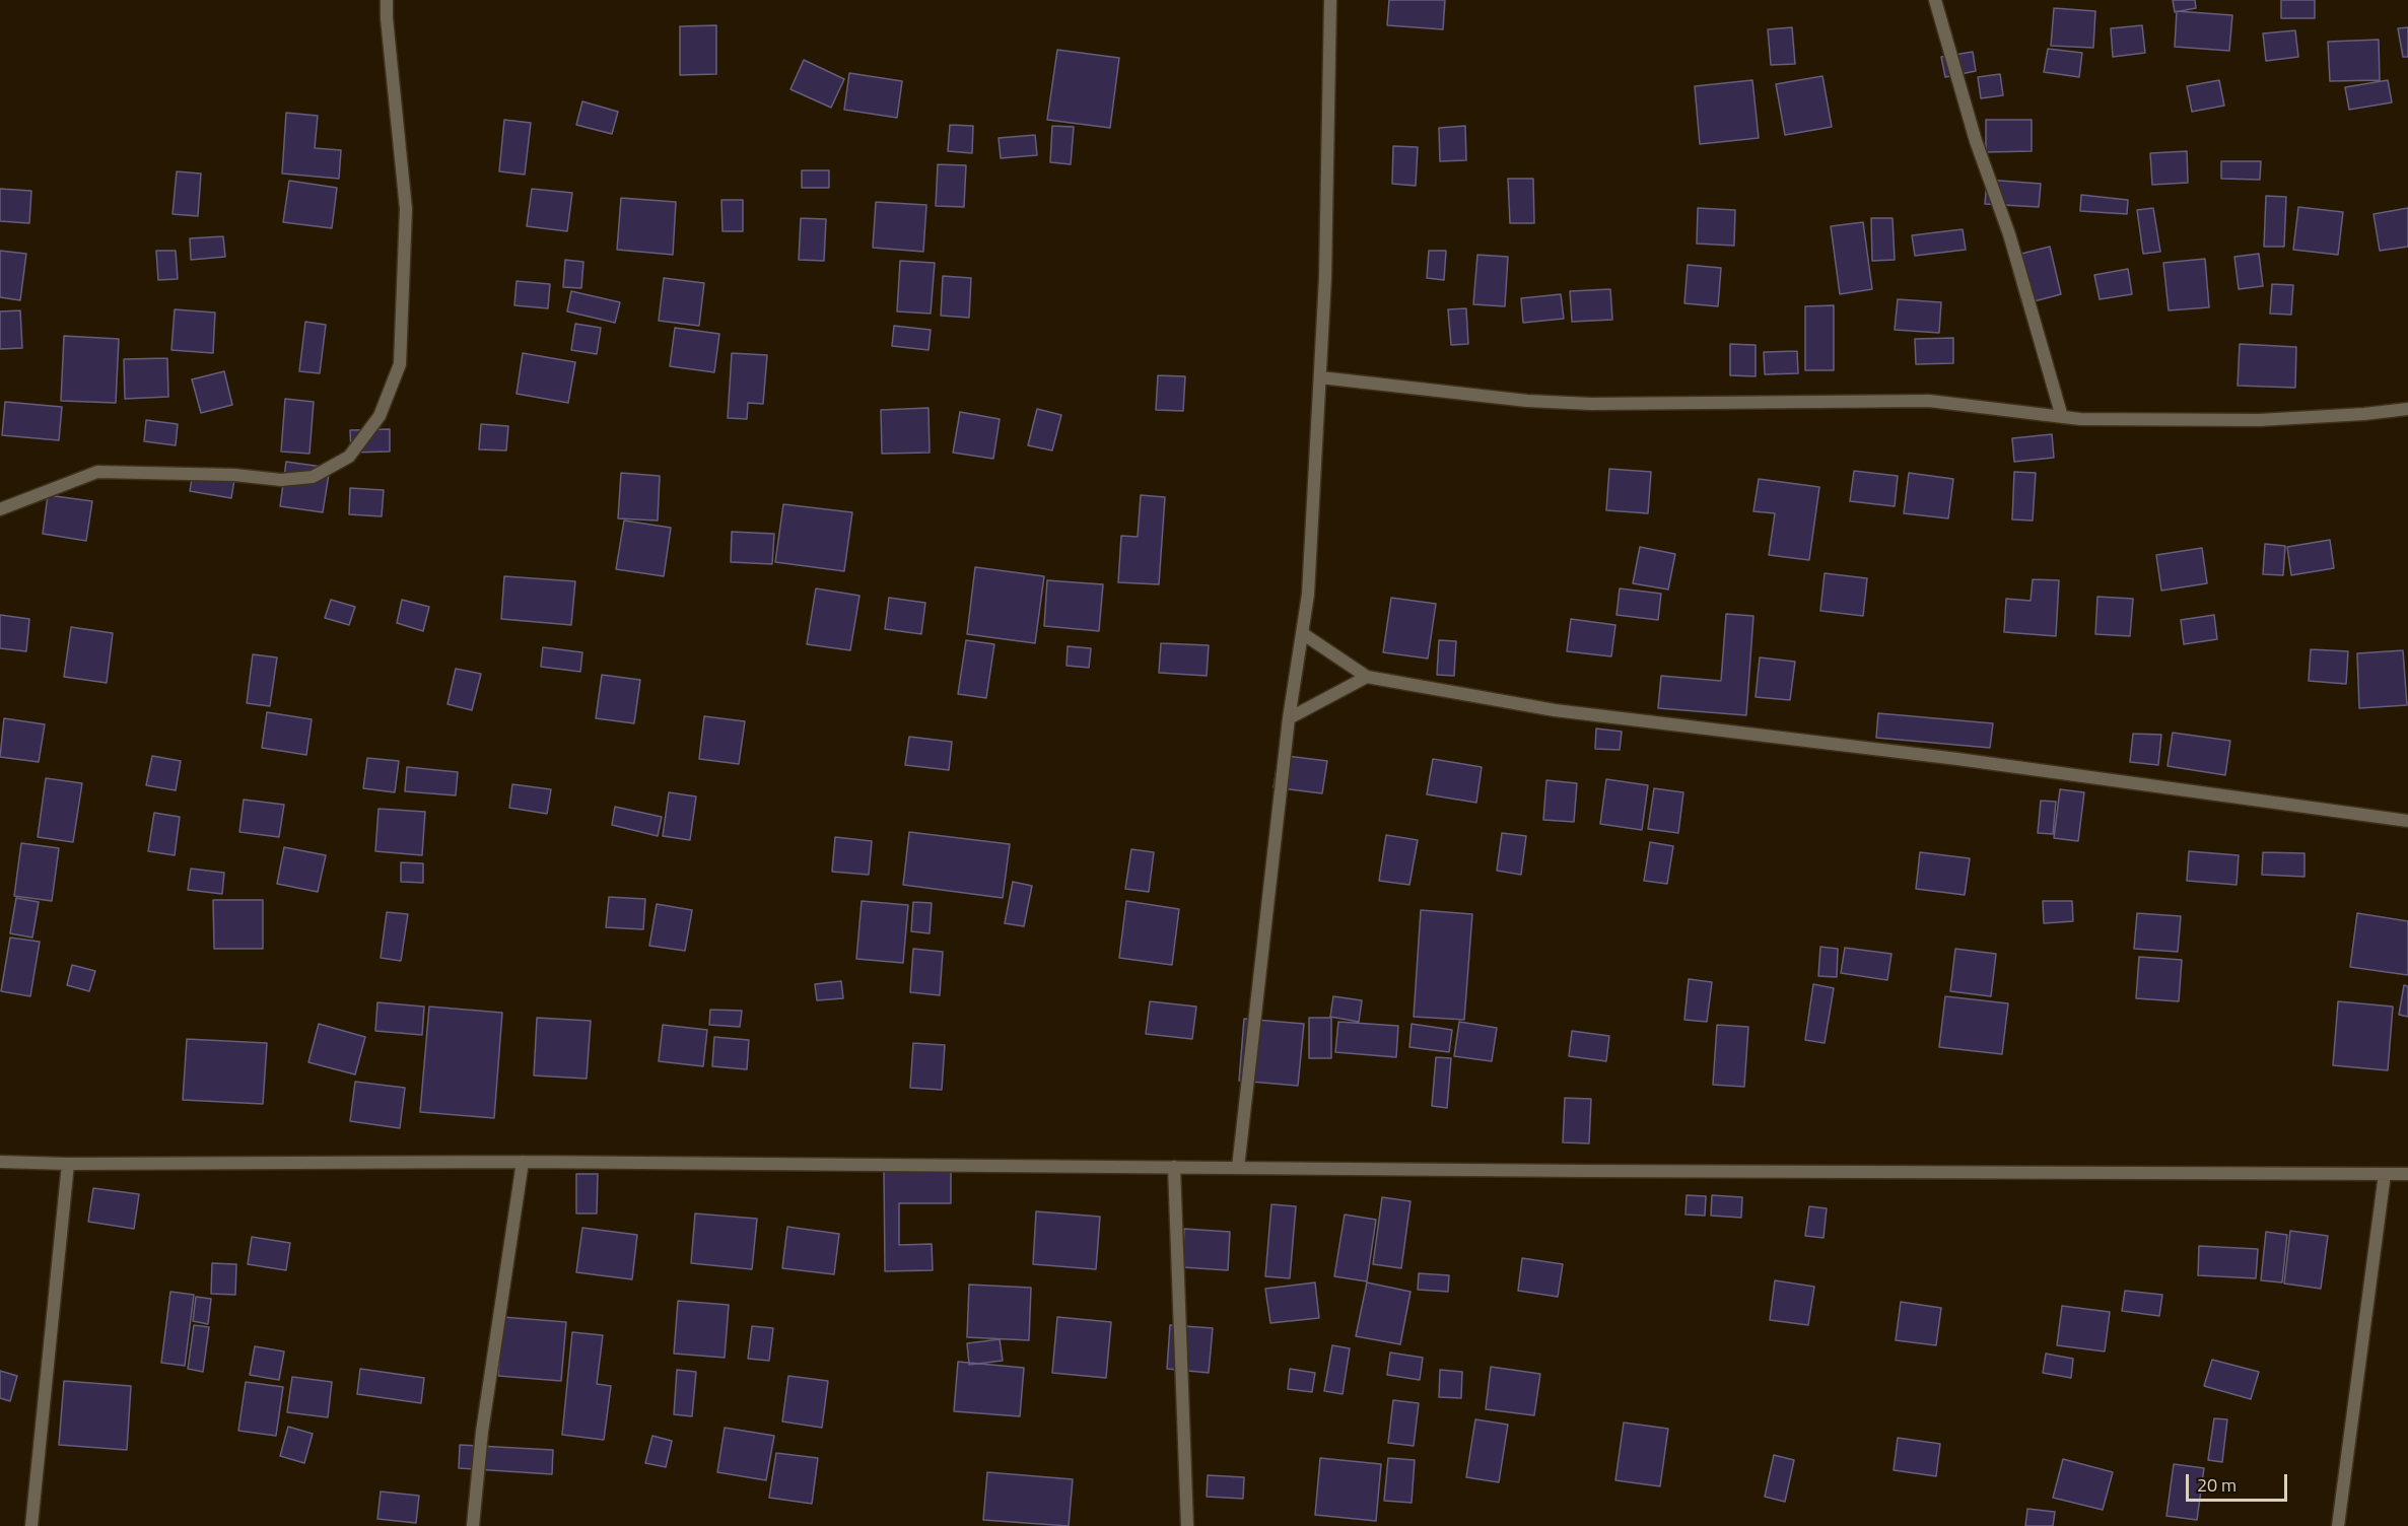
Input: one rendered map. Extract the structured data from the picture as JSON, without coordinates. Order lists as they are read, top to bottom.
{
  "scale_bar": "20 m"
}
